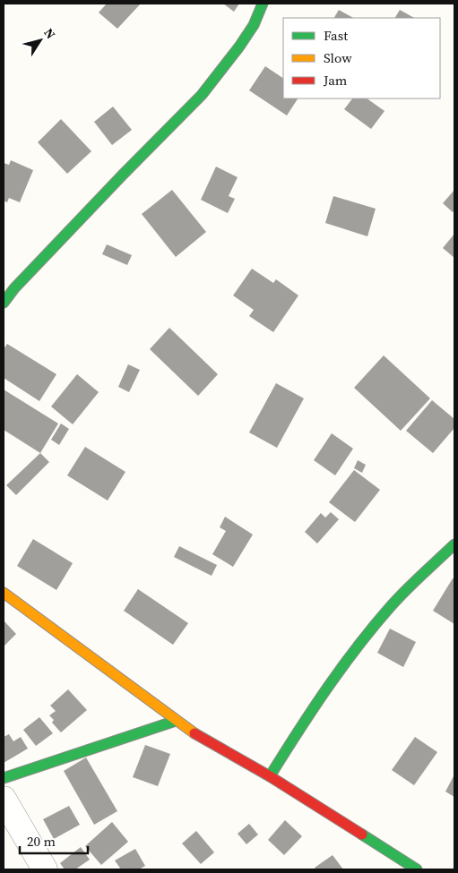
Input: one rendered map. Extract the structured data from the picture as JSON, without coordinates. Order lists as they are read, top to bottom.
{
  "legend": ["Fast", "Slow", "Jam"],
  "scale_bar": "20 m",
  "north": "top right"
}
